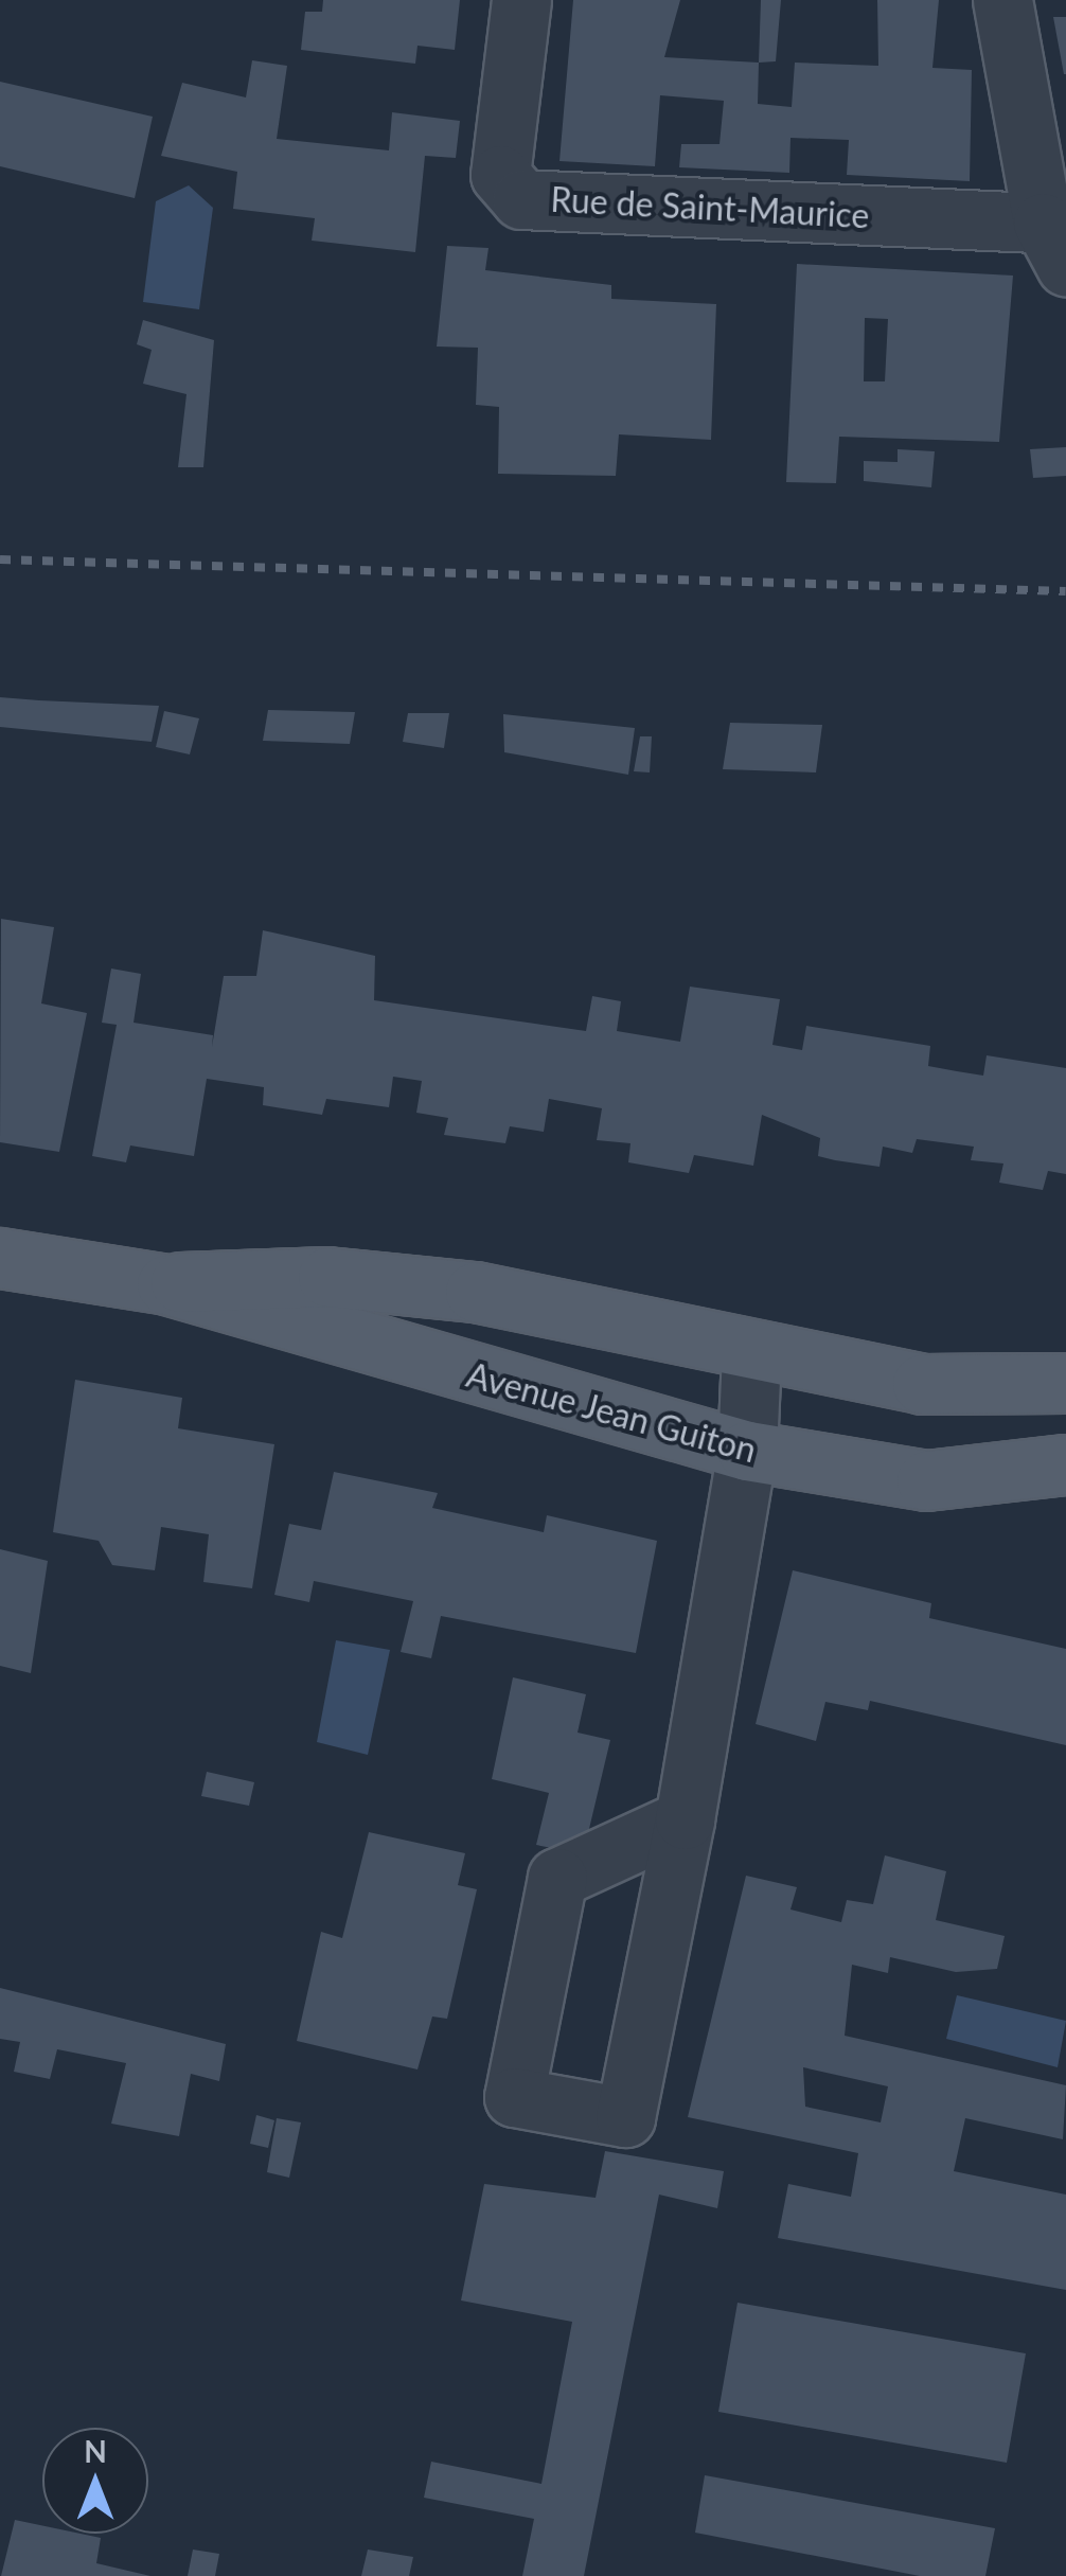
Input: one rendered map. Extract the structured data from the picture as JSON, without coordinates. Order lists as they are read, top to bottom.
{
  "streets": {
    "main road": ["Avenue Jean Guiton"],
    "street": ["Rue de Saint-Maurice"]
  },
  "north": "top"
}
